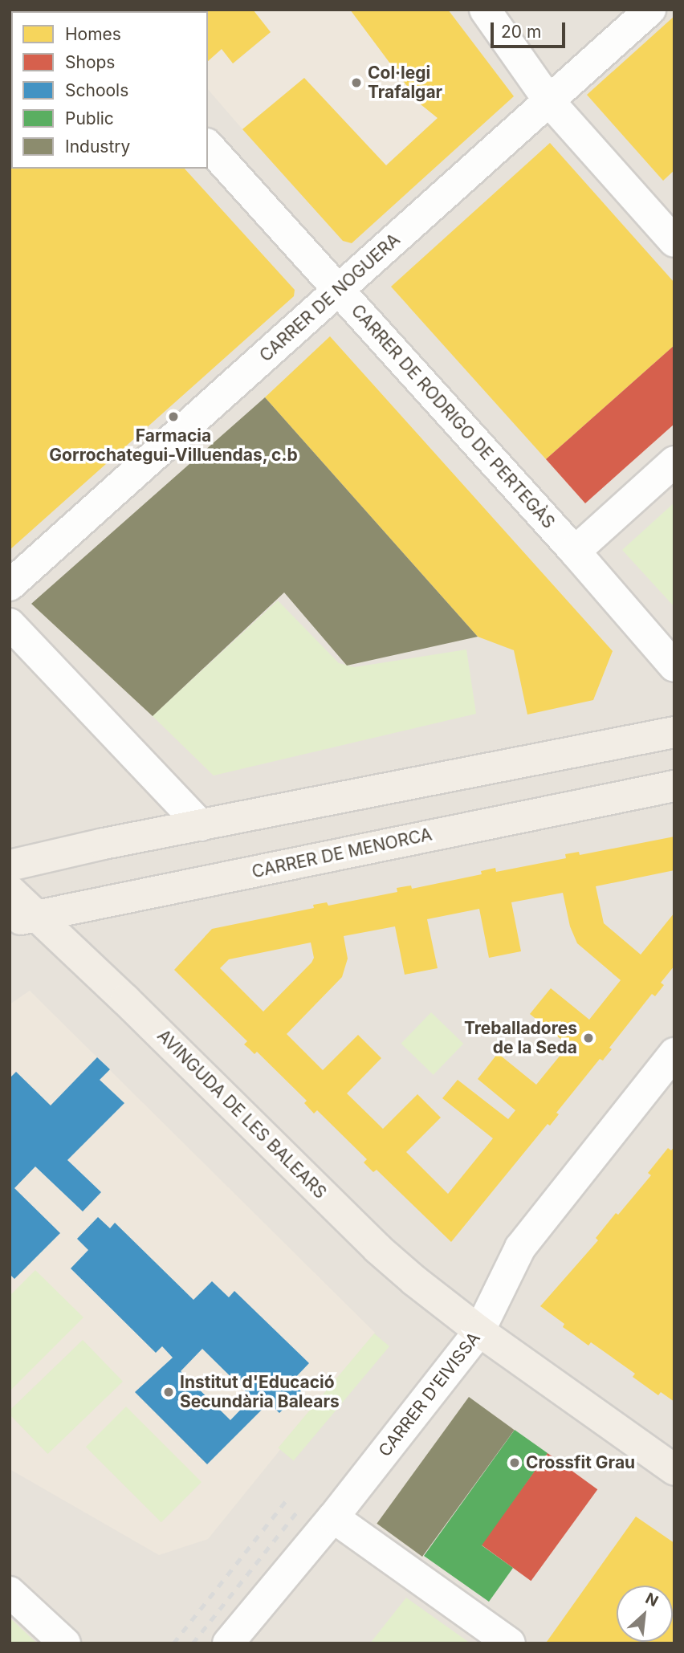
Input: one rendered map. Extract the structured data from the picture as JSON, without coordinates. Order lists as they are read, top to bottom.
{
  "streets": {
    "main road": ["CARRER DE MENORCA", "AVINGUDA DE LES BALEARS"],
    "street": ["CARRER DE NOGUERA", "CARRER DE RODRIGO DE PERTEGÀS", "CARRER D'EIVISSA"]
  },
  "crossings": [
    ["CARRER DE NOGUERA", "CARRER DE RODRIGO DE PERTEGÀS"],
    ["CARRER DE MENORCA", "AVINGUDA DE LES BALEARS"],
    ["AVINGUDA DE LES BALEARS", "CARRER D'EIVISSA"]
  ],
  "places": [
    "Col·legi Trafalgar",
    "Farmacia Gorrochategui-Villuendas, c.b",
    "Treballadores de la Seda",
    "Institut d'Educació Secundària Balears",
    "Crossfit Grau"
  ],
  "legend": [
    "Homes",
    "Shops",
    "Schools",
    "Public",
    "Industry"
  ],
  "scale_bar": "20 m",
  "north": "top right"
}
